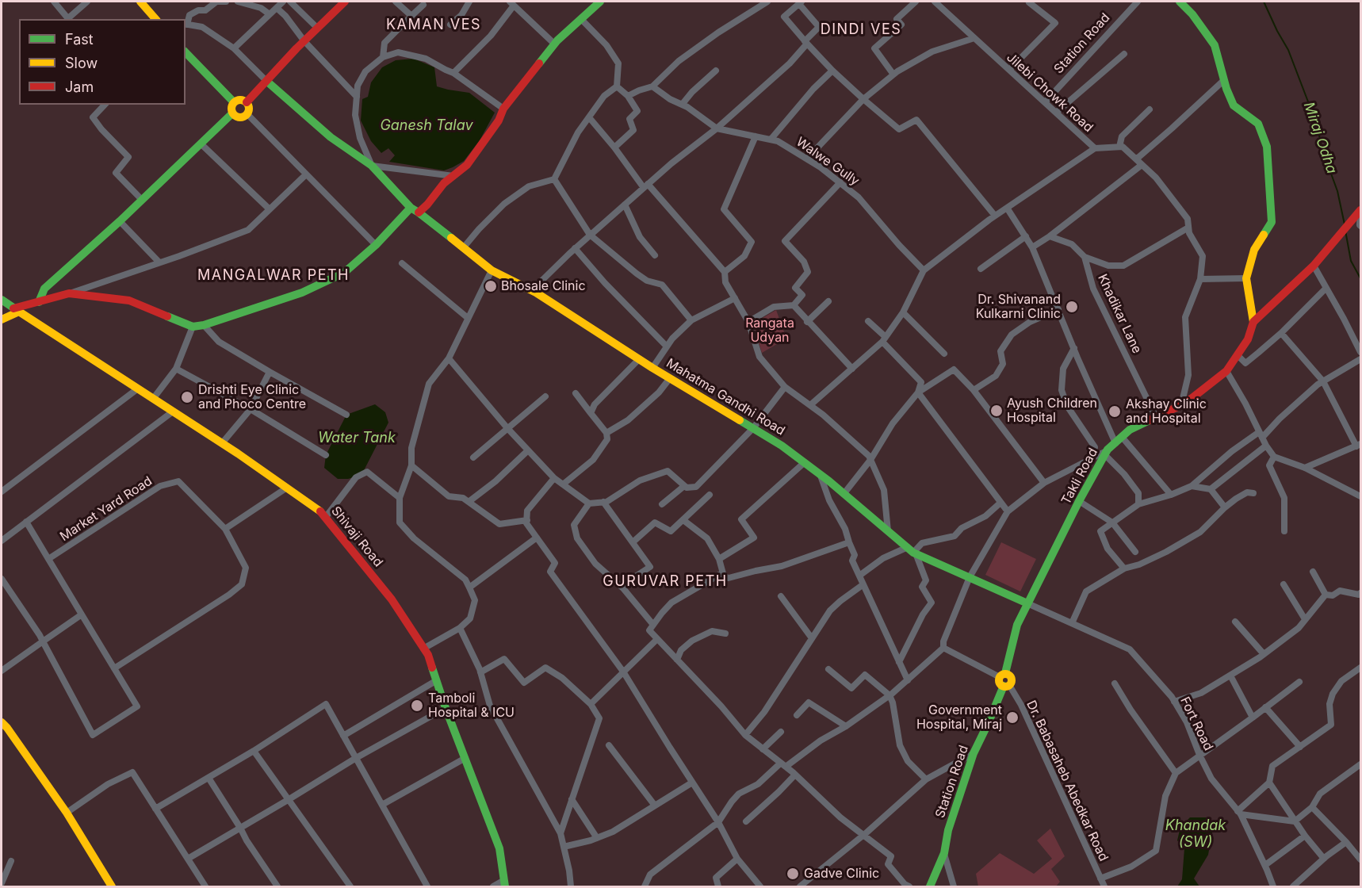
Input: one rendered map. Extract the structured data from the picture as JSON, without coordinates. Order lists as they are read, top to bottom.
{
  "streets": {
    "main road": [
      "Station Road",
      "Mahatma Gandhi Road",
      "Takli Road",
      "Shivaji Road"
    ],
    "street": [
      "Jilebi Chowk Road",
      "Walwe Gully",
      "Khadikar Lane",
      "Market Yard Road",
      "Fort Road",
      "Dr. Babasaheb Abedkar Road"
    ]
  },
  "crossings": [
    ["Station Road", "Jilebi Chowk Road"],
    ["Station Road", "Dr. Babasaheb Abedkar Road"],
    ["Khadikar Lane", "Takli Road"],
    ["Mahatma Gandhi Road", "Takli Road"],
    ["Mahatma Gandhi Road", "Fort Road"],
    ["Takli Road", "Fort Road"]
  ],
  "districts": [
    "KAMAN VES",
    "DINDI VES",
    "MANGALWAR PETH",
    "GURUVAR PETH"
  ],
  "water": [
    "Ganesh Talav",
    "Miraj Odha",
    "Water Tank",
    "Khandak (SW)"
  ],
  "parks": ["Rangata Udyan"],
  "places": [
    "Bhosale Clinic",
    "Dr. Shivanand Kulkarni Clinic",
    "Drishti Eye Clinic and Phoco Centre",
    "Ayush Children Hospital",
    "Akshay Clinic and Hospital",
    "Tamboli Hospital & ICU",
    "Government Hospital, Miraj",
    "Gadve Clinic"
  ],
  "legend": ["Fast", "Slow", "Jam"]
}
